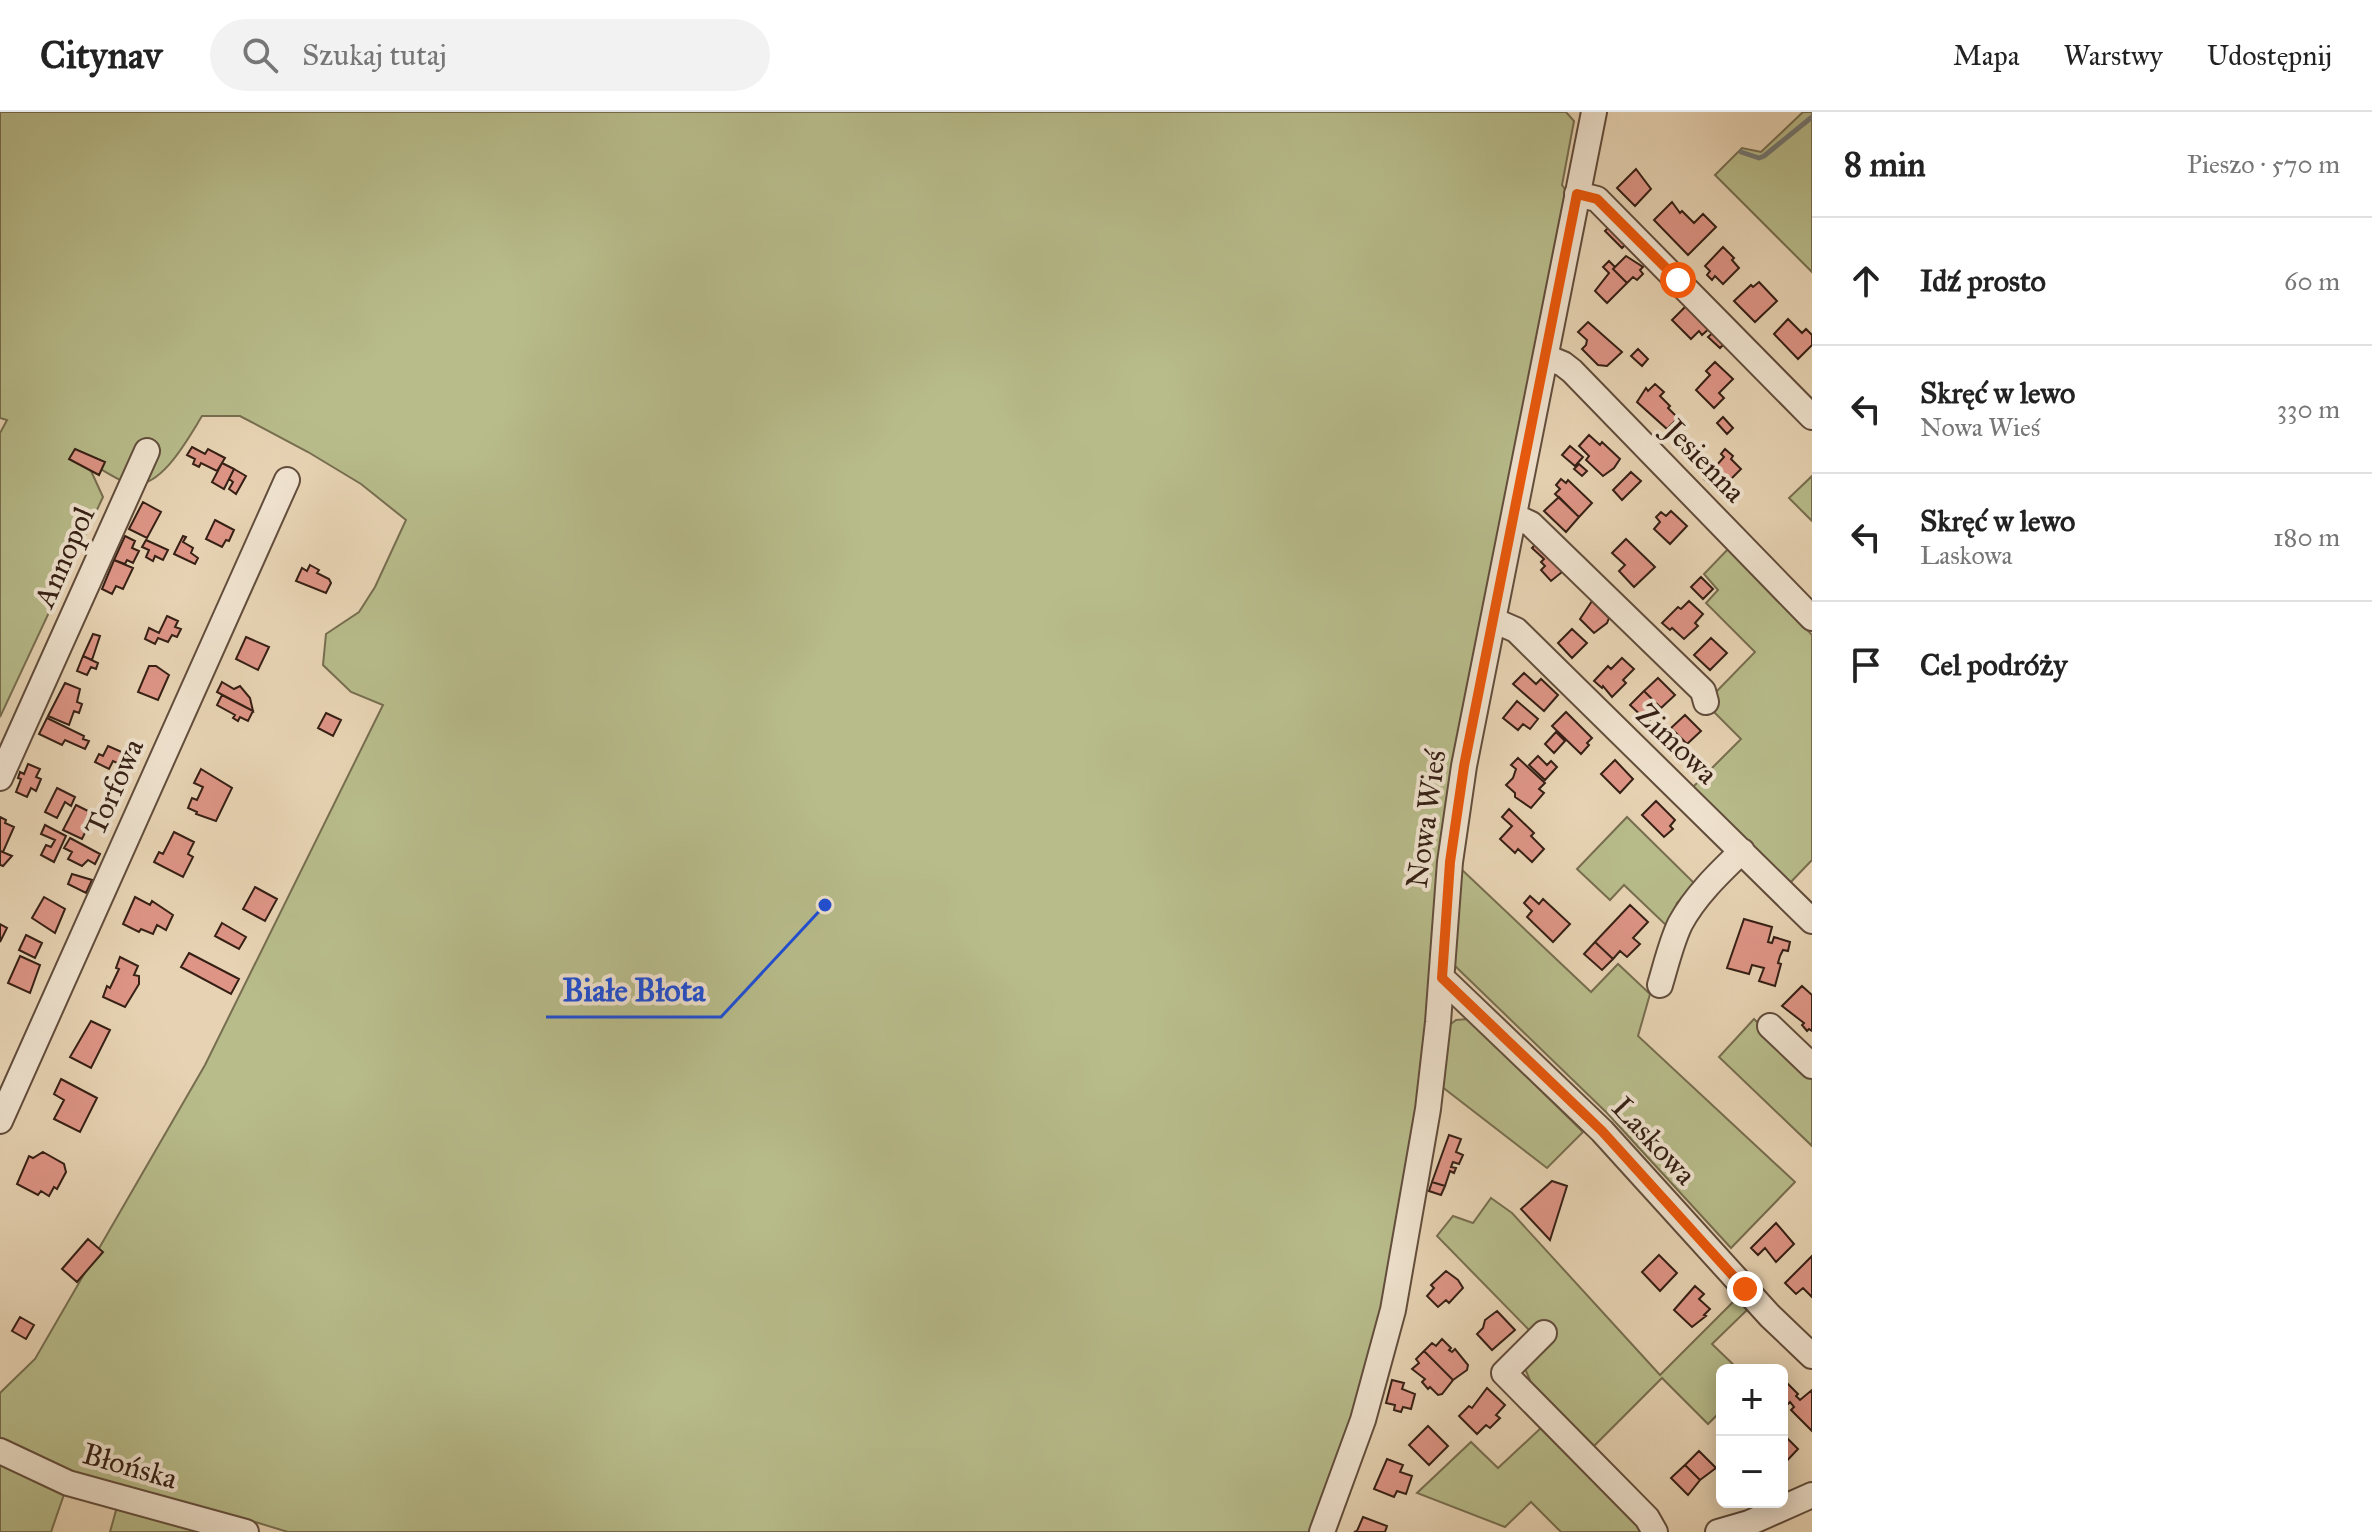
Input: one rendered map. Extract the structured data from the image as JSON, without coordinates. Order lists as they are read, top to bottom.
{
  "streets": {
    "street": [
      "Jesienna",
      "Annopol",
      "Zimowa",
      "Torfowa",
      "Nowa Wieś",
      "Laskowa",
      "Błońska"
    ]
  },
  "crossings": [
    ["Jesienna", "Nowa Wieś"],
    ["Zimowa", "Nowa Wieś"],
    ["Nowa Wieś", "Laskowa"]
  ],
  "places": ["Białe Błota"],
  "page": {
    "header": "Citynav",
    "search": "Szukaj tutaj",
    "nav": ["Mapa", "Warstwy", "Udostępnij"],
    "heading": ["8 min", "Pieszo · 570 m"],
    "list": [
      ["Idź prosto", "60 m"],
      ["Skręć w lewo", "Nowa Wieś", "330 m"],
      ["Skręć w lewo", "Laskowa", "180 m"],
      "Cel podróży"
    ],
    "map_buttons": ["+", "−"]
  }
}
